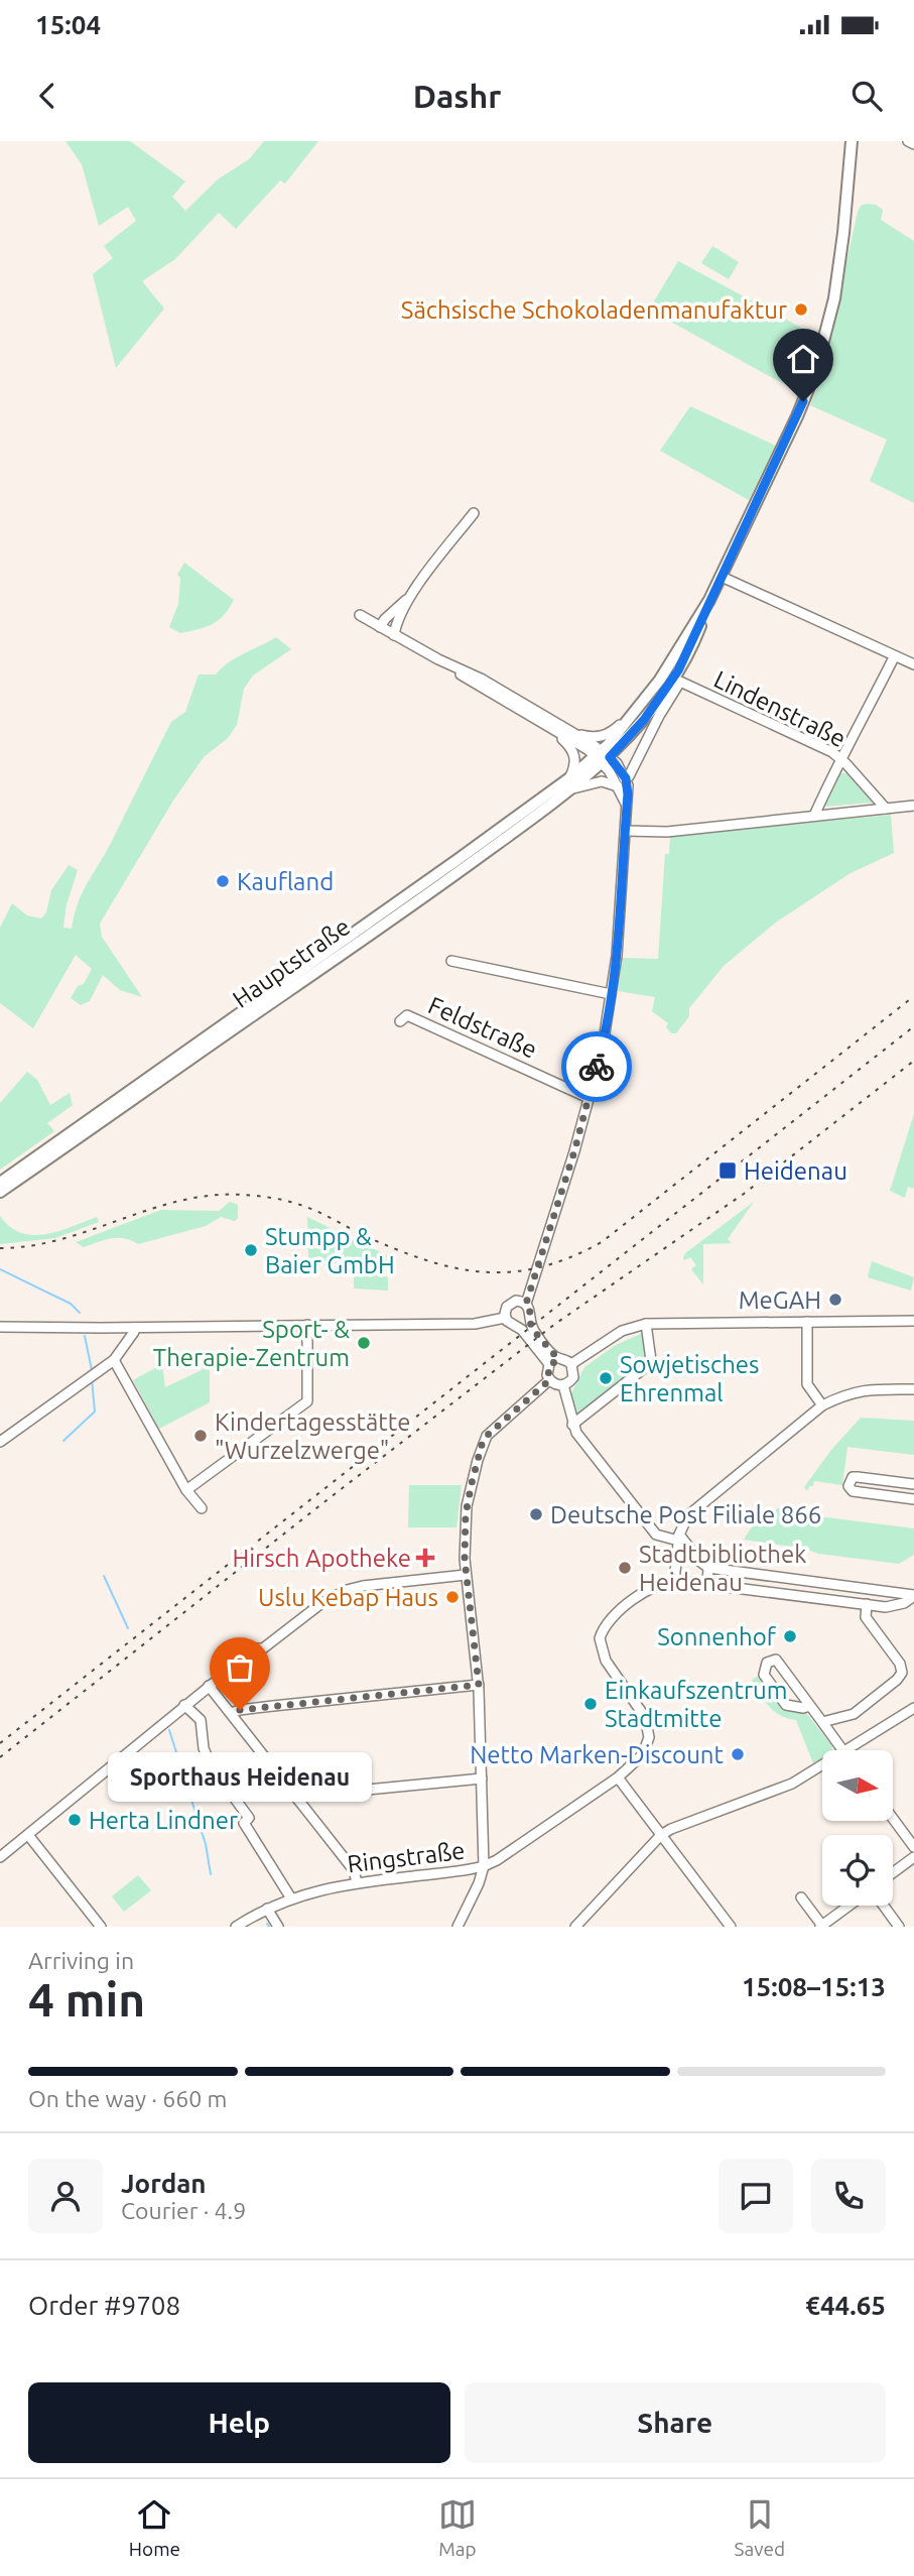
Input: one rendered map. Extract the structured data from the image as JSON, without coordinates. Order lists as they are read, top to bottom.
{
  "streets": {
    "main road": ["Hauptstraße"],
    "street": ["Lindenstraße", "Feldstraße", "Ringstraße"]
  },
  "places": {
    "other": [
      "Sächsische Schokoladenmanufaktur",
      "Kaufland",
      "Stumpp & Baier GmbH",
      "MeGAH",
      "Sport- & Therapie-Zentrum",
      "Sowjetisches Ehrenmal",
      "Kindertagesstätte \"Wurzelzwerge\"",
      "Deutsche Post Filiale 866",
      "Stadtbibliothek Heidenau",
      "Uslu Kebap Haus",
      "Sonnenhof",
      "Einkaufszentrum Stadtmitte",
      "Sporthaus Heidenau",
      "Netto Marken-Discount",
      "Herta Lindner"
    ],
    "transit": ["Heidenau"],
    "health": ["Hirsch Apotheke"]
  },
  "north": "right",
  "page": {
    "status": "15:04",
    "header": "Dashr",
    "bubble": "Sporthaus Heidenau",
    "heading": ["4 min", "Arriving in", "15:08–15:13"],
    "panel": [
      "Jordan",
      "Courier · 4.9",
      "Order #9708",
      "€44.65"
    ],
    "bar": "On the way · 660 m",
    "buttons": ["Help", "Share"],
    "tabs": ["Home", "Map", "Saved"]
  }
}
